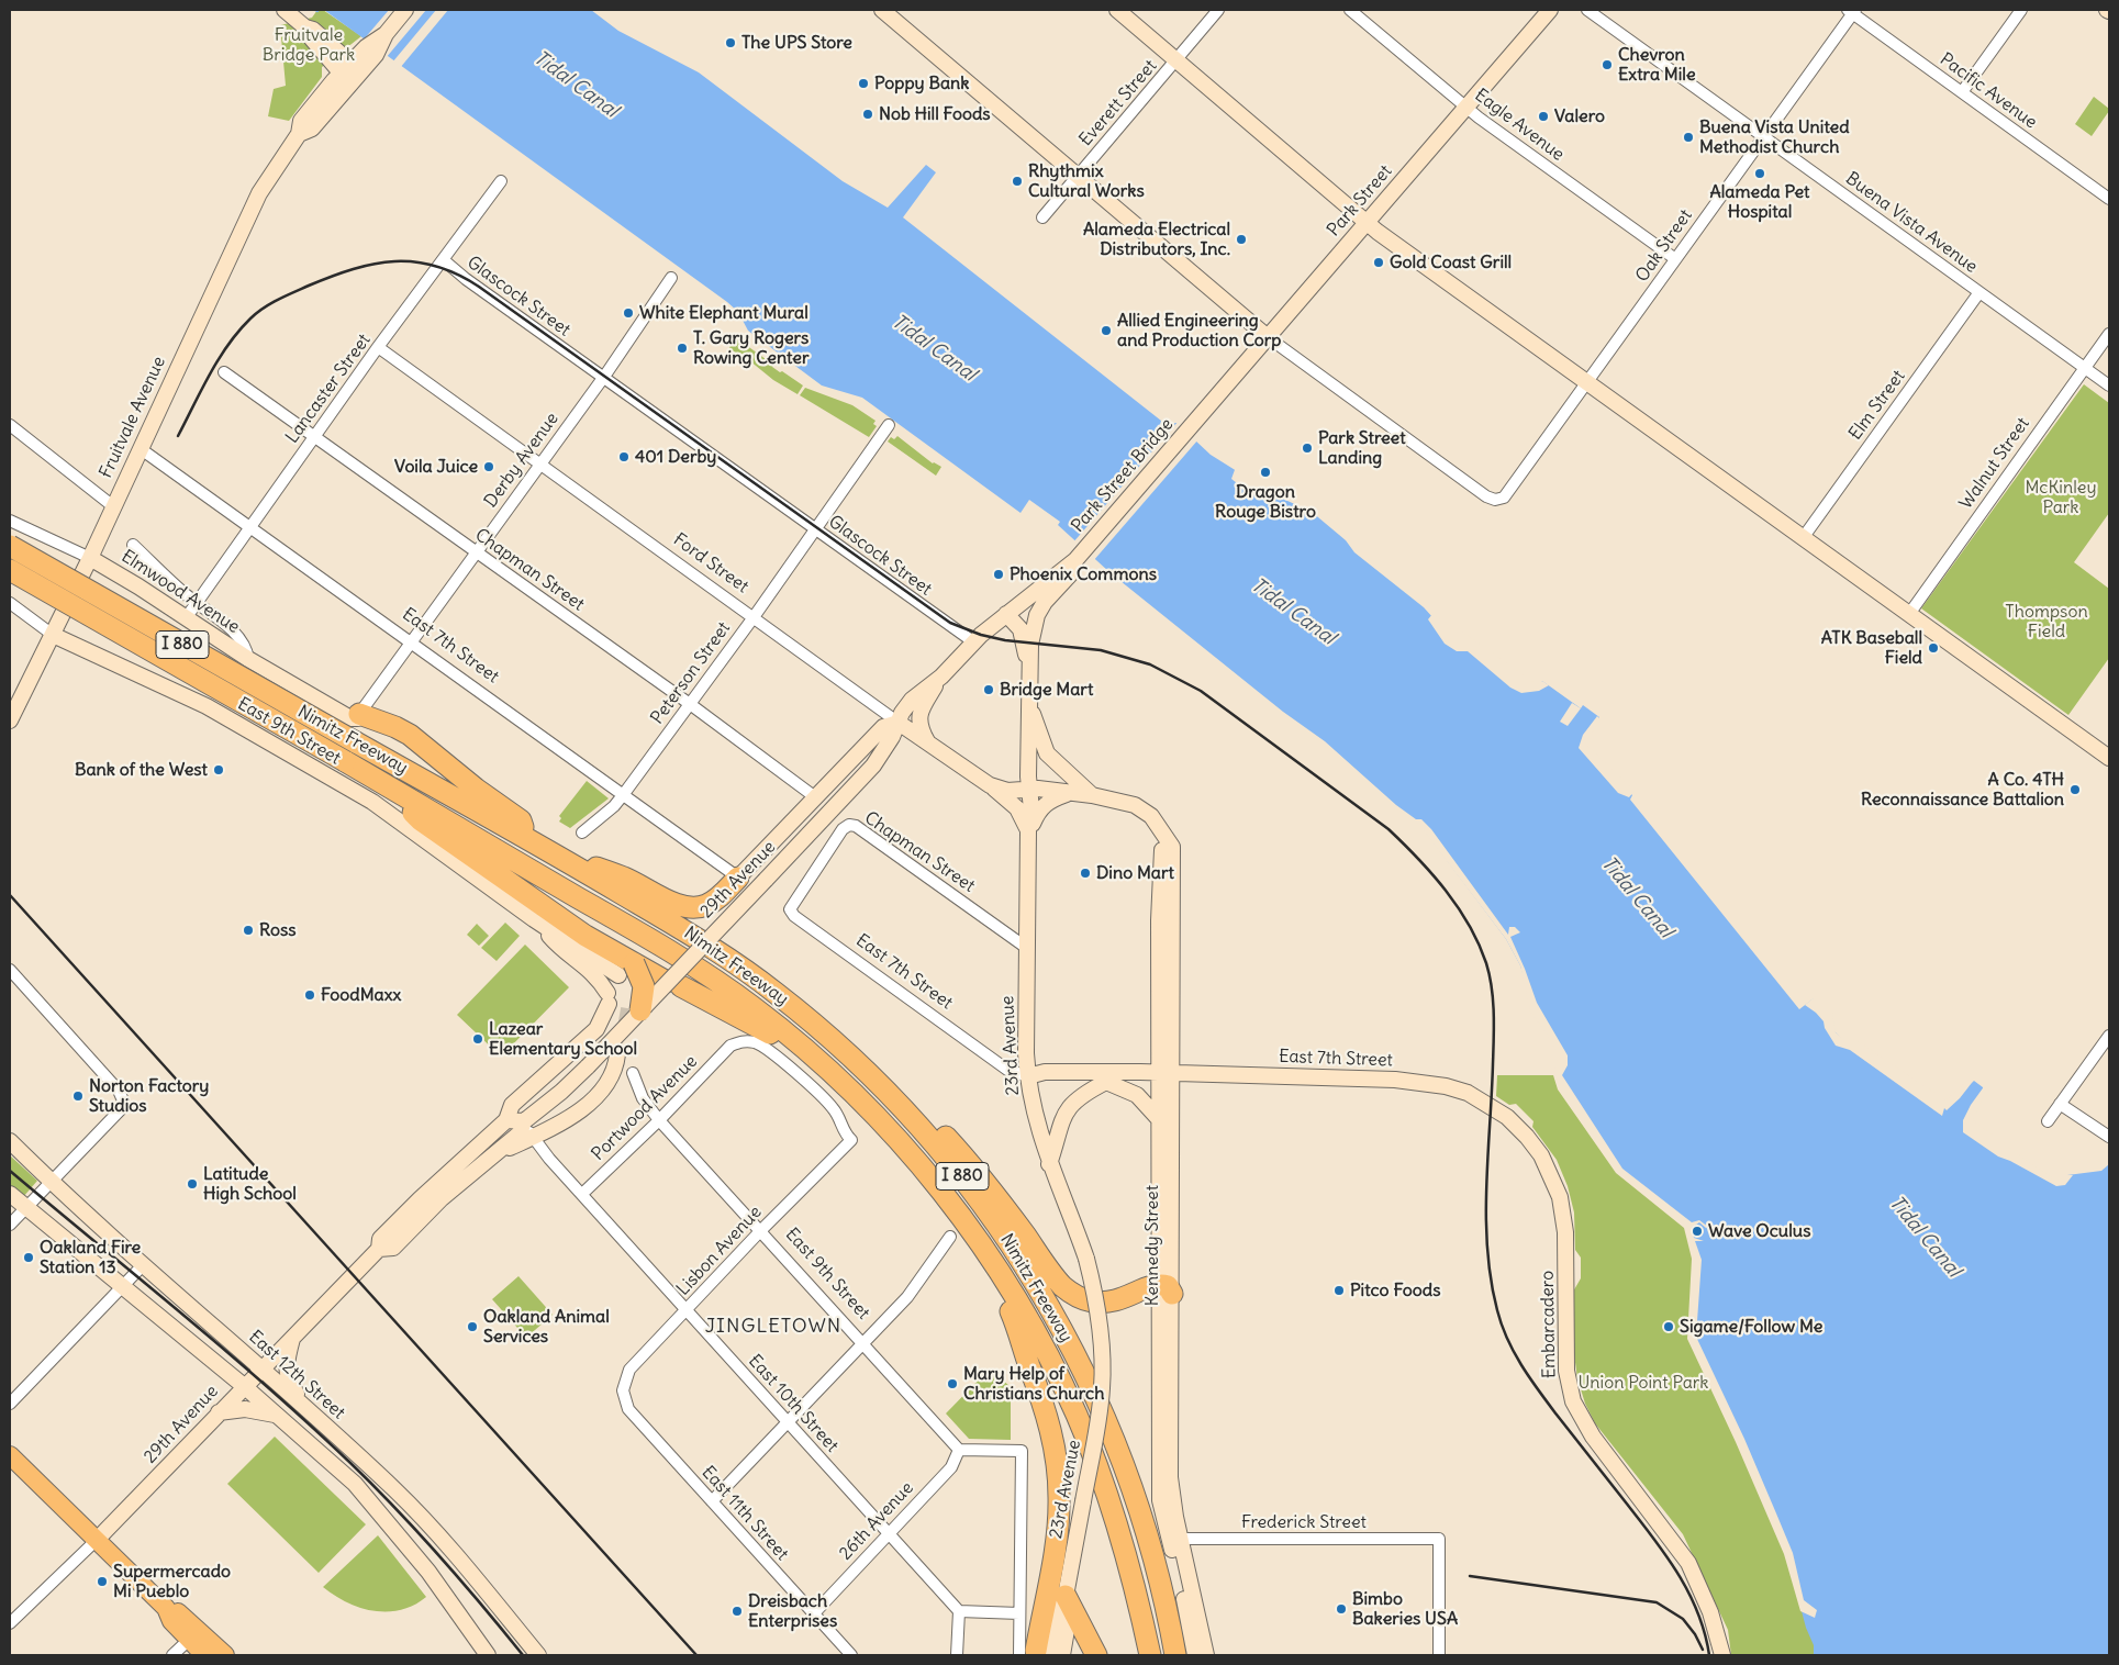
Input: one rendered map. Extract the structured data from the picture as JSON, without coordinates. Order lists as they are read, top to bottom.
{
  "streets": {
    "highway": ["I 880", "Nimitz Freeway"],
    "main road": [
      "Park Street",
      "Fruitvale Avenue",
      "Park Street Bridge",
      "Ford Street",
      "Elmwood Avenue",
      "East 7th Street",
      "East 9th Street",
      "29th Avenue",
      "23rd Avenue",
      "Kennedy Street",
      "Embarcadero",
      "East 12th Street"
    ],
    "street": [
      "Pacific Avenue",
      "Everett Street",
      "Eagle Avenue",
      "Buena Vista Avenue",
      "Oak Street",
      "Glascock Street",
      "Lancaster Street",
      "Elm Street",
      "Derby Avenue",
      "Walnut Street",
      "Chapman Street",
      "Peterson Street",
      "Portwood Avenue",
      "Lisbon Avenue",
      "East 10th Street",
      "East 11th Street",
      "26th Avenue",
      "Frederick Street"
    ]
  },
  "crossings": [
    ["Pacific Avenue", "Oak Street"],
    ["Eagle Avenue", "Park Street"],
    ["Eagle Avenue", "Oak Street"],
    ["Park Street", "Oak Street"],
    ["Park Street", "Park Street Bridge"],
    ["Buena Vista Avenue", "Oak Street"],
    ["Buena Vista Avenue", "Elm Street"],
    ["Buena Vista Avenue", "Walnut Street"],
    ["Glascock Street", "Lancaster Street"],
    ["Glascock Street", "Derby Avenue"],
    ["Glascock Street", "Peterson Street"],
    ["Glascock Street", "29th Avenue"],
    ["Lancaster Street", "Ford Street"],
    ["Lancaster Street", "Chapman Street"],
    ["Lancaster Street", "Elmwood Avenue"],
    ["Lancaster Street", "East 7th Street"],
    ["Fruitvale Avenue", "Elmwood Avenue"],
    ["Fruitvale Avenue", "East 7th Street"],
    ["Fruitvale Avenue", "East 9th Street"],
    ["Derby Avenue", "Ford Street"],
    ["Derby Avenue", "Chapman Street"],
    ["Derby Avenue", "Elmwood Avenue"],
    ["Derby Avenue", "East 7th Street"],
    ["Park Street Bridge", "29th Avenue"],
    ["Park Street Bridge", "23rd Avenue"],
    ["Ford Street", "Peterson Street"],
    ["Ford Street", "29th Avenue"],
    ["Ford Street", "23rd Avenue"],
    ["Ford Street", "Kennedy Street"],
    ["Chapman Street", "East 7th Street"],
    ["Chapman Street", "Peterson Street"],
    ["Chapman Street", "29th Avenue"],
    ["Chapman Street", "23rd Avenue"],
    ["East 7th Street", "Peterson Street"],
    ["East 7th Street", "29th Avenue"],
    ["East 7th Street", "23rd Avenue"],
    ["East 7th Street", "Kennedy Street"],
    ["East 7th Street", "Embarcadero"],
    ["East 9th Street", "29th Avenue"],
    ["East 9th Street", "23rd Avenue"],
    ["East 9th Street", "Portwood Avenue"],
    ["East 9th Street", "Lisbon Avenue"],
    ["East 9th Street", "26th Avenue"],
    ["29th Avenue", "23rd Avenue"],
    ["29th Avenue", "East 12th Street"],
    ["29th Avenue", "East 10th Street"],
    ["23rd Avenue", "Kennedy Street"],
    ["23rd Avenue", "26th Avenue"],
    ["Portwood Avenue", "Lisbon Avenue"],
    ["Portwood Avenue", "East 10th Street"],
    ["Kennedy Street", "Frederick Street"],
    ["Lisbon Avenue", "East 10th Street"],
    ["Lisbon Avenue", "East 11th Street"],
    ["East 10th Street", "26th Avenue"],
    ["East 11th Street", "26th Avenue"]
  ],
  "districts": ["JINGLETOWN"],
  "water": ["Tidal Canal"],
  "parks": [
    "Fruitvale Bridge Park",
    "McKinley Park",
    "Thompson Field",
    "Union Point Park"
  ],
  "places": [
    "The UPS Store",
    "Chevron Extra Mile",
    "Poppy Bank",
    "Nob Hill Foods",
    "Valero",
    "Buena Vista United Methodist Church",
    "Alameda Pet Hospital",
    "Rhythmix Cultural Works",
    "Alameda Electrical Distributors, Inc.",
    "Gold Coast Grill",
    "White Elephant Mural",
    "Allied Engineering and Production Corp",
    "T. Gary Rogers Rowing Center",
    "Park Street Landing",
    "401 Derby",
    "Voila Juice",
    "Dragon Rouge Bistro",
    "Phoenix Commons",
    "ATK Baseball Field",
    "Bridge Mart",
    "Bank of the West",
    "A Co. 4TH Reconnaissance Battalion",
    "Dino Mart",
    "Ross",
    "FoodMaxx",
    "Lazear Elementary School",
    "Norton Factory Studios",
    "Latitude High School",
    "Wave Oculus",
    "Oakland Fire Station 13",
    "Pitco Foods",
    "Oakland Animal Services",
    "Sigame/Follow Me",
    "Mary Help of Christians Church",
    "Supermercado Mi Pueblo",
    "Bimbo Bakeries USA",
    "Dreisbach Enterprises"
  ]
}
